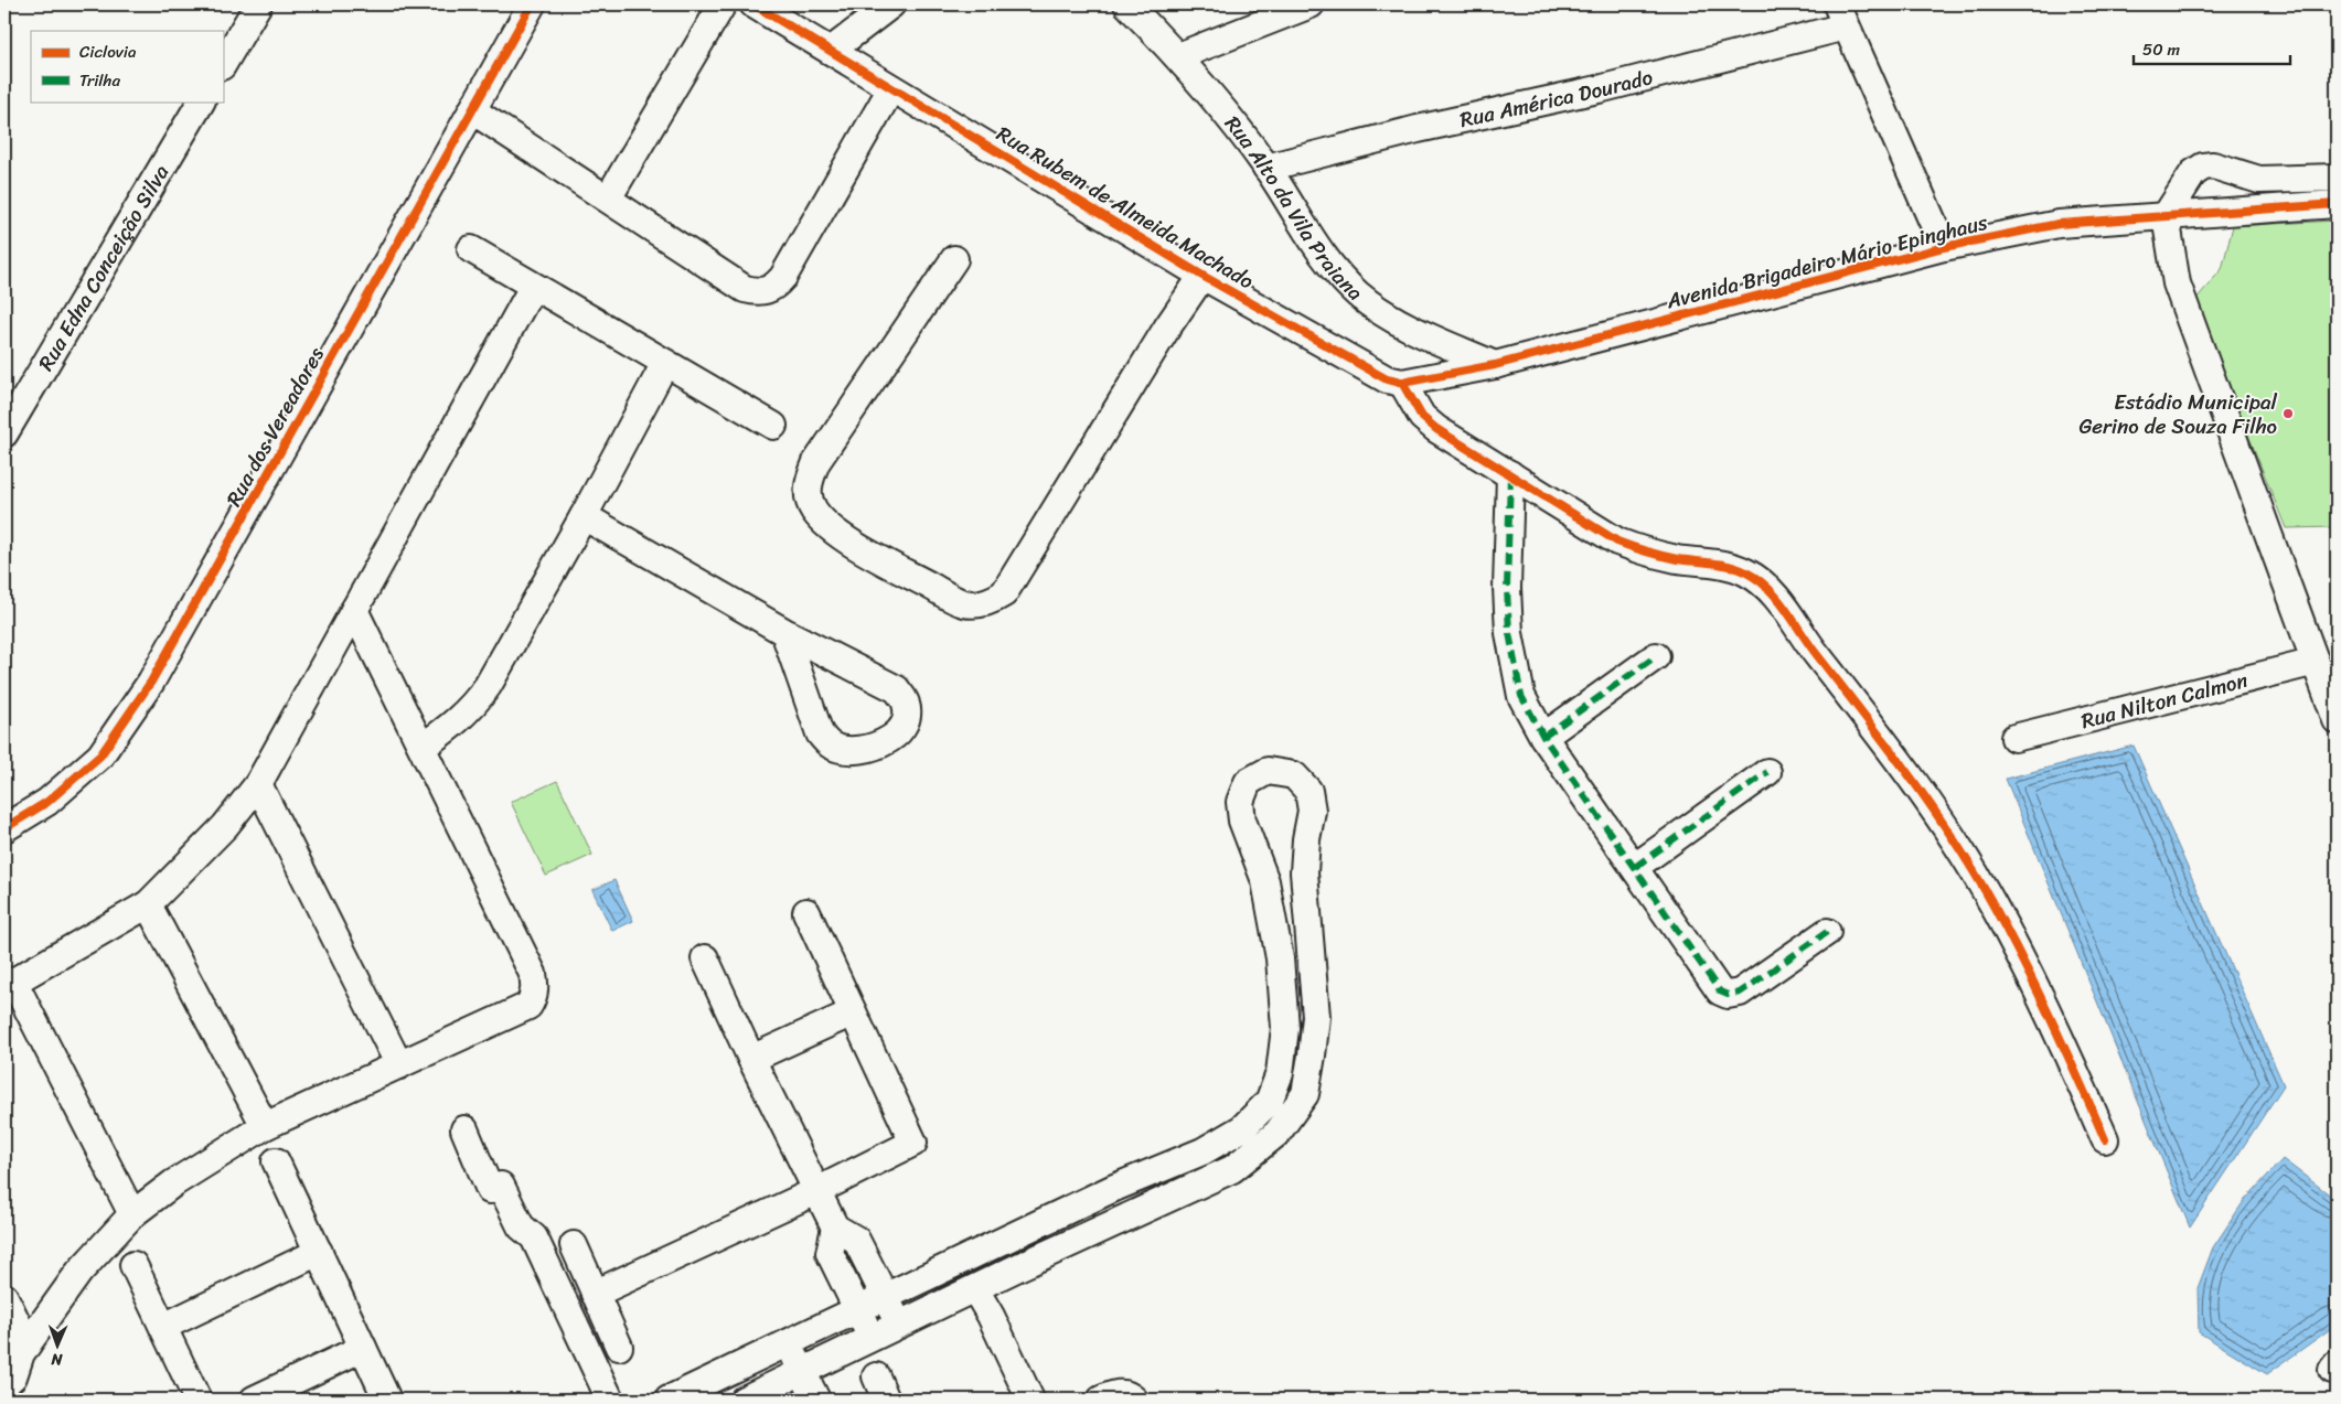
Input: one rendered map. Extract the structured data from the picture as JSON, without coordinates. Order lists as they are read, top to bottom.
{
  "streets": {
    "street": [
      "Rua América Dourado",
      "Rua Alto da Vila Praiana",
      "Rua Rubem de Almeida Machado",
      "Avenida Brigadeiro Mário Epinghaus",
      "Rua Edna Conceição Silva",
      "Rua dos Vereadores",
      "Rua Nilton Calmon"
    ]
  },
  "crossings": [
    ["Rua América Dourado", "Rua Alto da Vila Praiana"],
    ["Rua Alto da Vila Praiana", "Avenida Brigadeiro Mário Epinghaus"]
  ],
  "places": ["Estádio Municipal Gerino de Souza Filho"],
  "legend": ["Ciclovia", "Trilha"],
  "scale_bar": "50 m",
  "north": "bottom"
}
